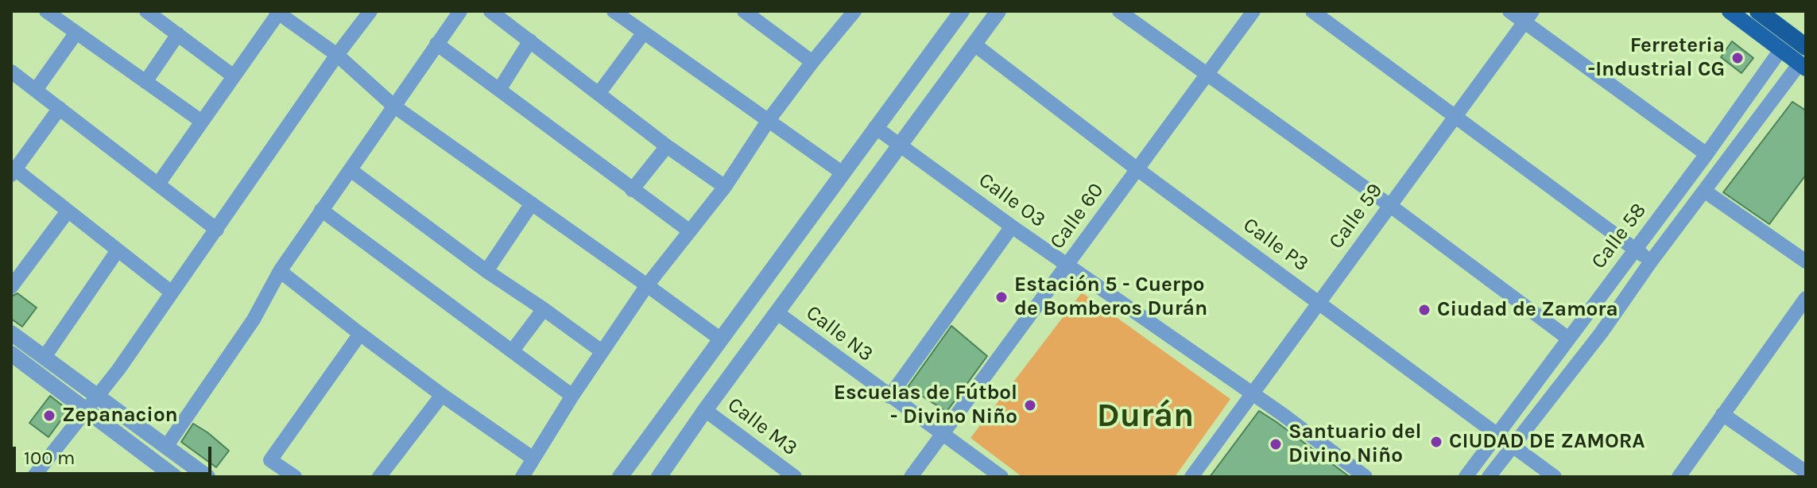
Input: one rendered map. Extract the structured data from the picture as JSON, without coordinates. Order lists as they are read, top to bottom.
{
  "streets": {
    "street": [
      "Calle O3",
      "Calle 60",
      "Calle 59",
      "Calle 58",
      "Calle P3",
      "Calle N3",
      "Calle M3"
    ]
  },
  "crossings": [
    ["Calle O3", "Calle 60"],
    ["Calle O3", "Calle 59"],
    ["Calle 60", "Calle P3"],
    ["Calle 60", "Calle N3"],
    ["Calle 59", "Calle P3"],
    ["Calle 58", "Calle P3"]
  ],
  "districts": ["Durán"],
  "places": [
    "Ferreteria -Industrial CG",
    "Estación 5 - Cuerpo de Bomberos Durán",
    "Ciudad de Zamora",
    "Escuelas de Fútbol - Divino Niño",
    "Zepanacion",
    "CIUDAD DE ZAMORA",
    "Santuario del Divino Niño"
  ],
  "scale_bar": "100 m"
}
